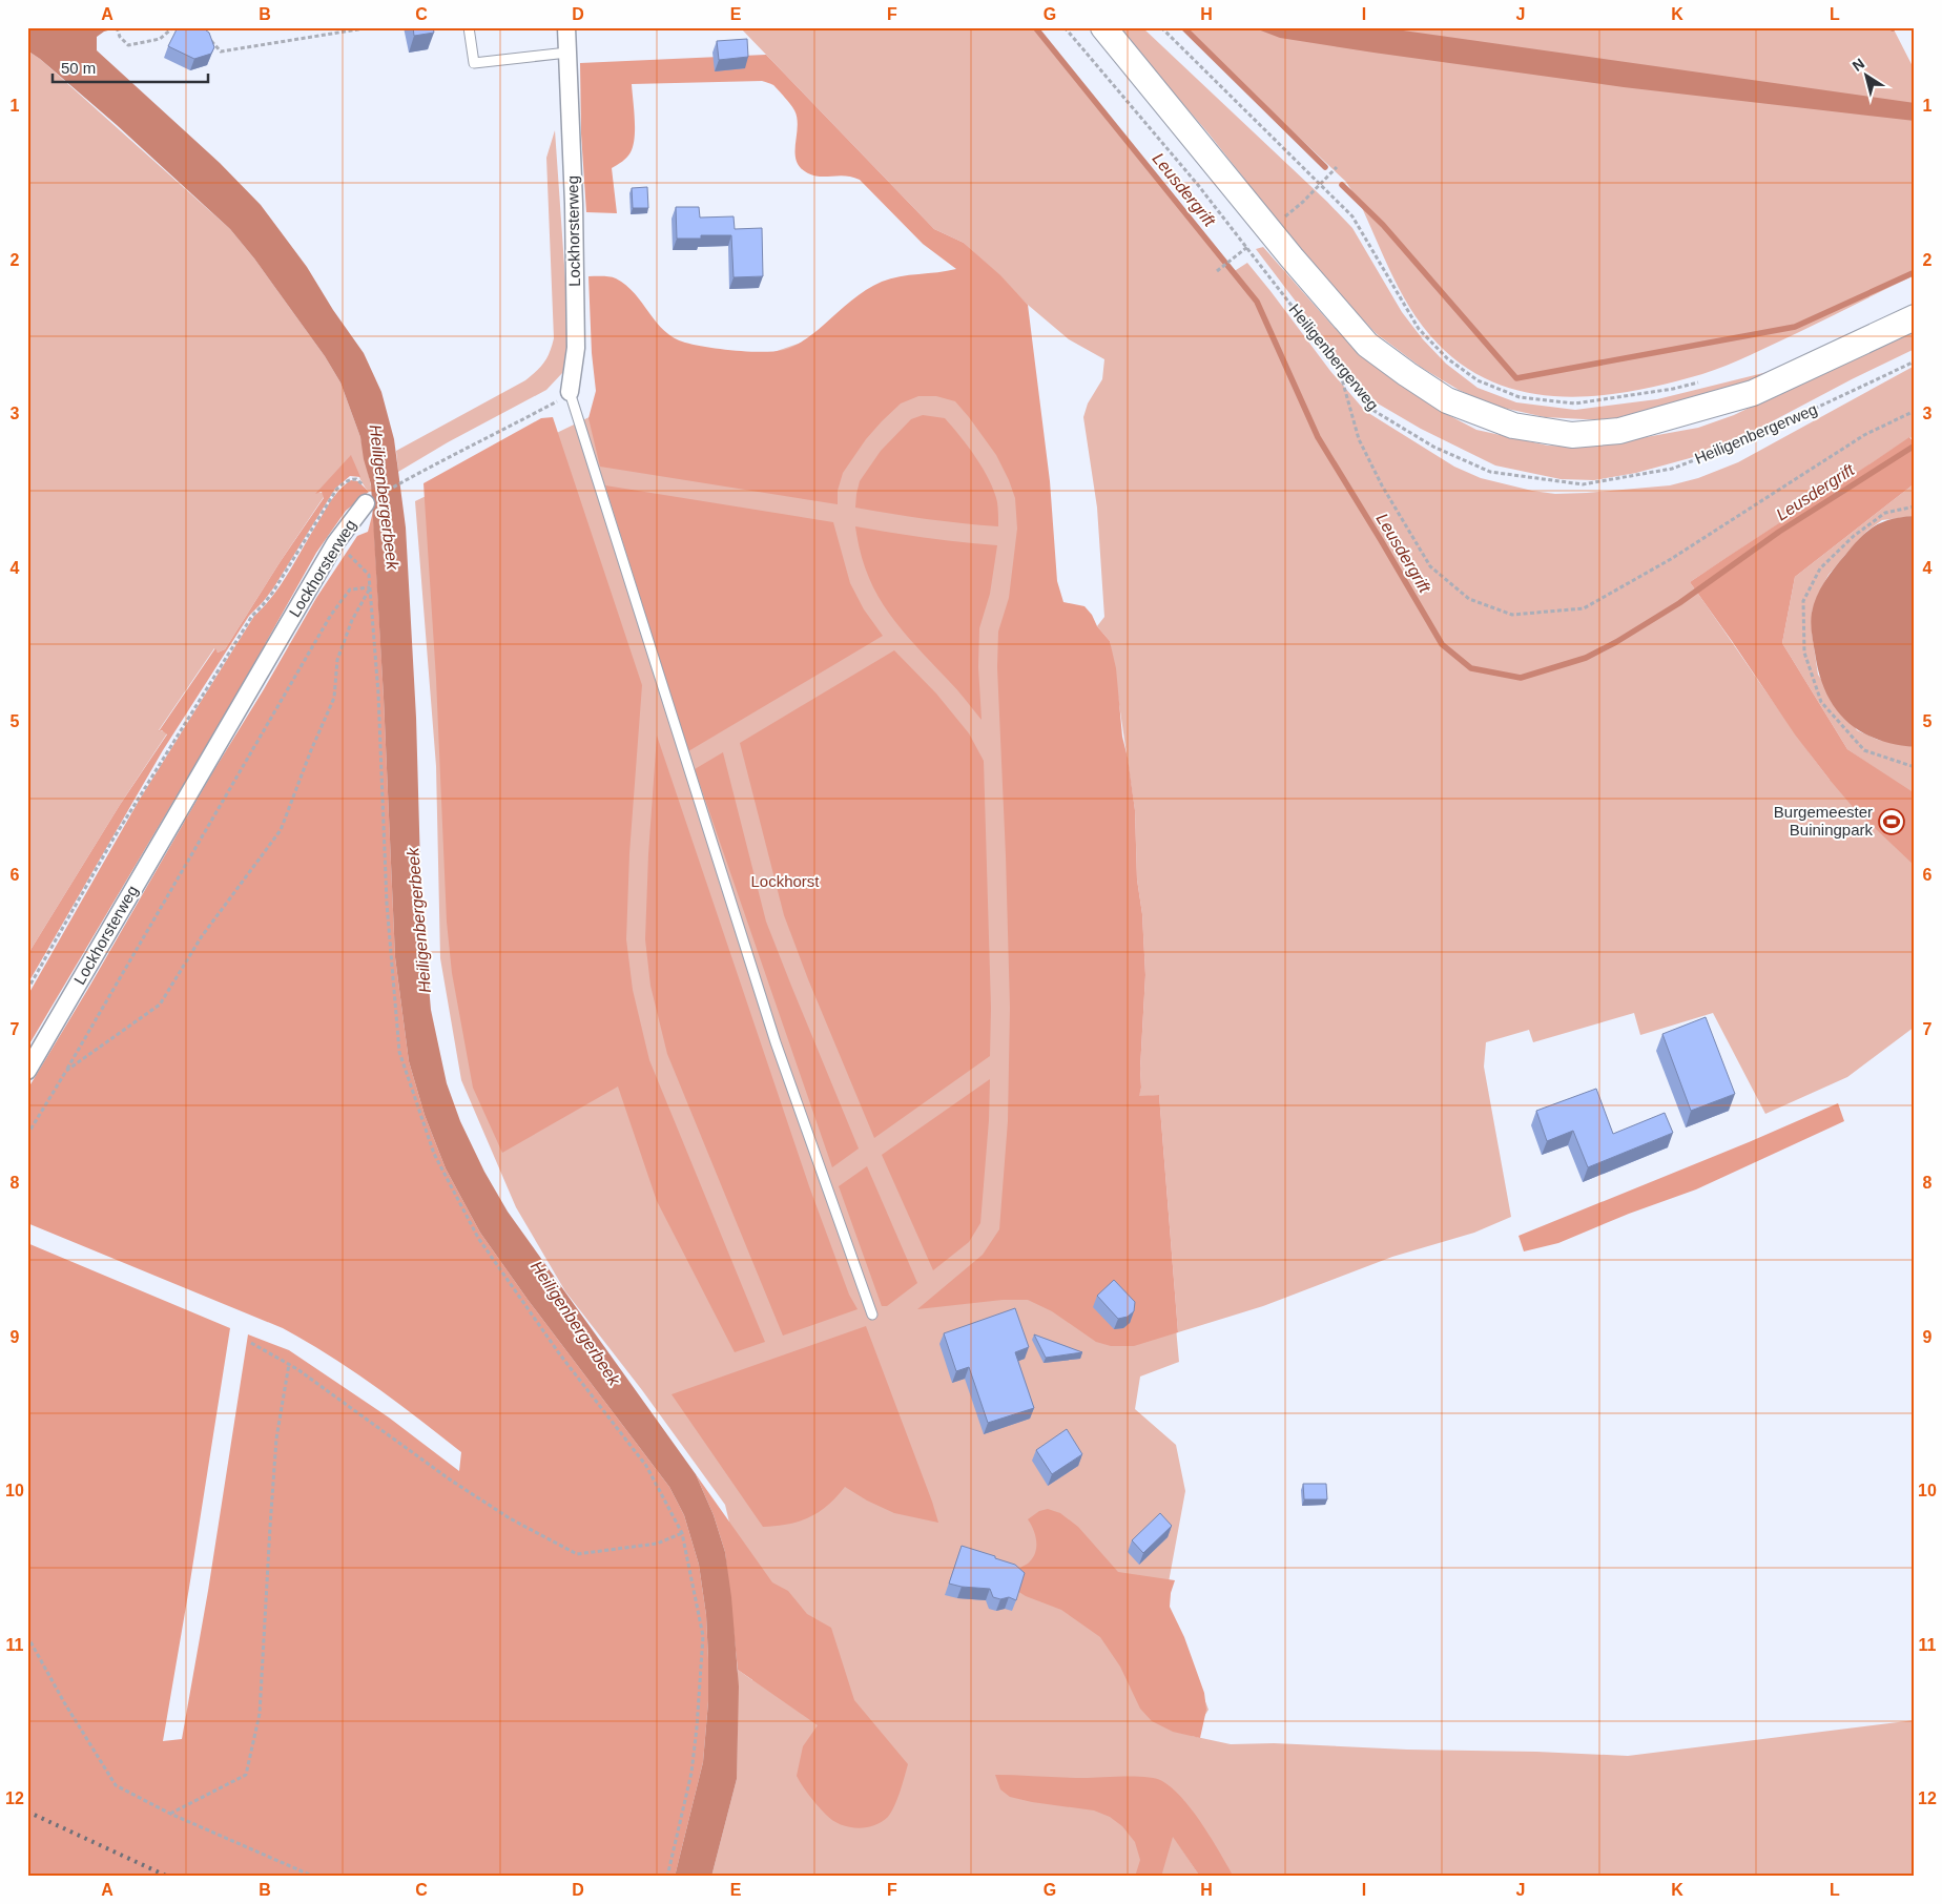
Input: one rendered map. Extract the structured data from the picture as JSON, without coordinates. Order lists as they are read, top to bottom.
{
  "streets": {
    "main road": ["Heiligenbergerweg"],
    "street": ["Lockhorsterweg"]
  },
  "water": ["Leusdergrift", "Heiligenbergerbeek"],
  "parks": ["Lockhorst"],
  "places": {
    "sports": ["Burgemeester Buiningpark"]
  },
  "scale_bar": "50 m",
  "north": "top left",
  "grid": {
    "columns": [
      "A",
      "B",
      "C",
      "D",
      "E",
      "F",
      "G",
      "H",
      "I",
      "J",
      "K",
      "L"
    ],
    "rows": [
      "1",
      "2",
      "3",
      "4",
      "5",
      "6",
      "7",
      "8",
      "9",
      "10",
      "11",
      "12"
    ]
  }
}
